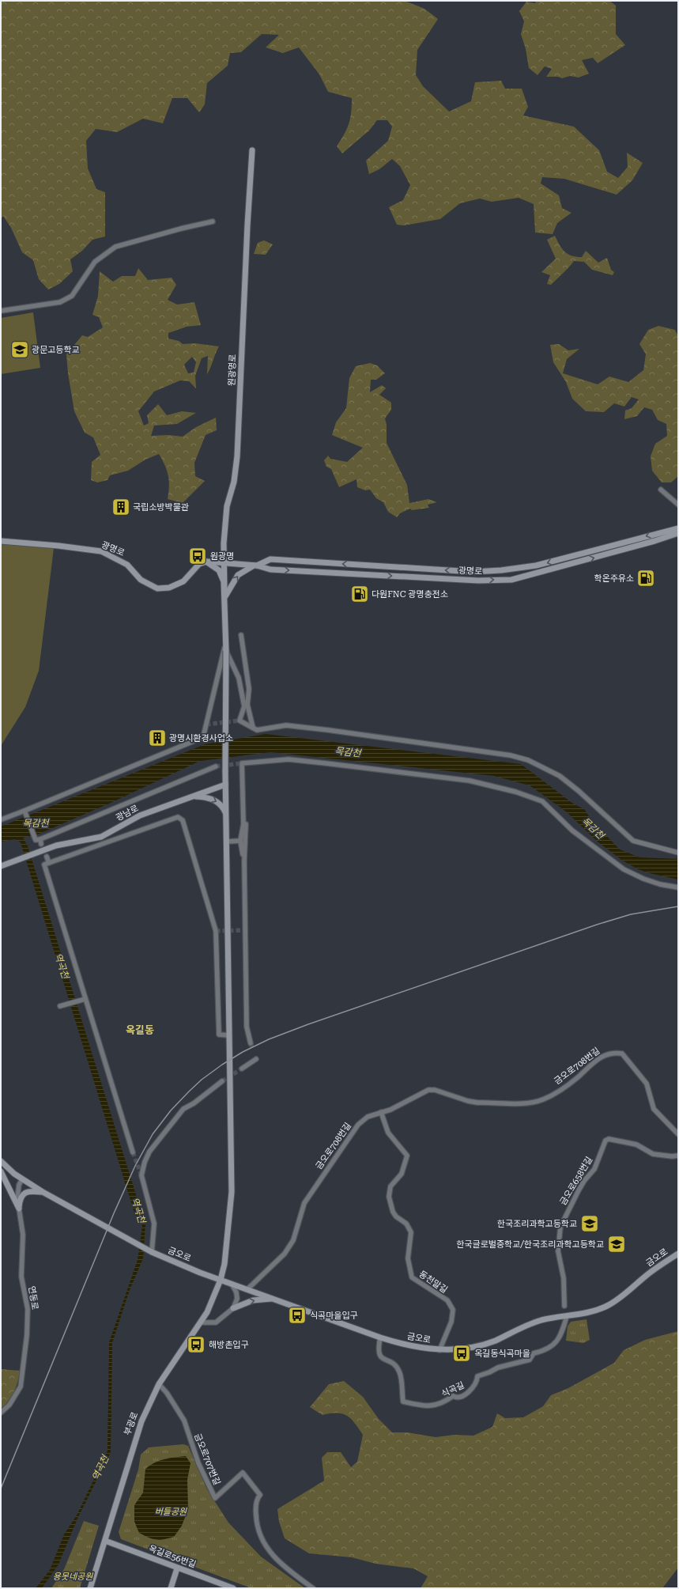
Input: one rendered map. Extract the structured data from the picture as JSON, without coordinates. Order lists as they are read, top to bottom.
{
  "streets": {
    "main road": [
      "원광명로",
      "광명로",
      "광남로",
      "금오로",
      "부광로",
      "옥길로56번길"
    ],
    "street": [
      "금오로708번길",
      "금오로658번길",
      "동천말길",
      "연동로",
      "식곡길",
      "금오로707번길"
    ]
  },
  "crossings": [
    ["원광명로", "광명로"],
    ["원광명로", "부광로"],
    ["광남로", "부광로"],
    ["금오로708번길", "금오로"],
    ["금오로708번길", "동천말길"],
    ["금오로", "동천말길"],
    ["금오로", "식곡길"],
    ["금오로", "부광로"],
    ["부광로", "금오로707번길"],
    ["부광로", "옥길로56번길"]
  ],
  "districts": ["옥길동"],
  "water": ["목감천", "역곡천"],
  "parks": ["버들공원", "용못네공원"],
  "places": {
    "school or university": ["광문고등학교", "한국조리과학고등학교", "한국글로벌중학교/한국조리과학고등학교"],
    "building": ["국립소방박물관", "광명시환경사업소"],
    "bus stop": [
      "원광명",
      "식곡마을입구",
      "해방촌입구",
      "옥길동식곡마을"
    ],
    "fuel station": ["학온주유소", "다원FNC 광명충전소"]
  }
}
